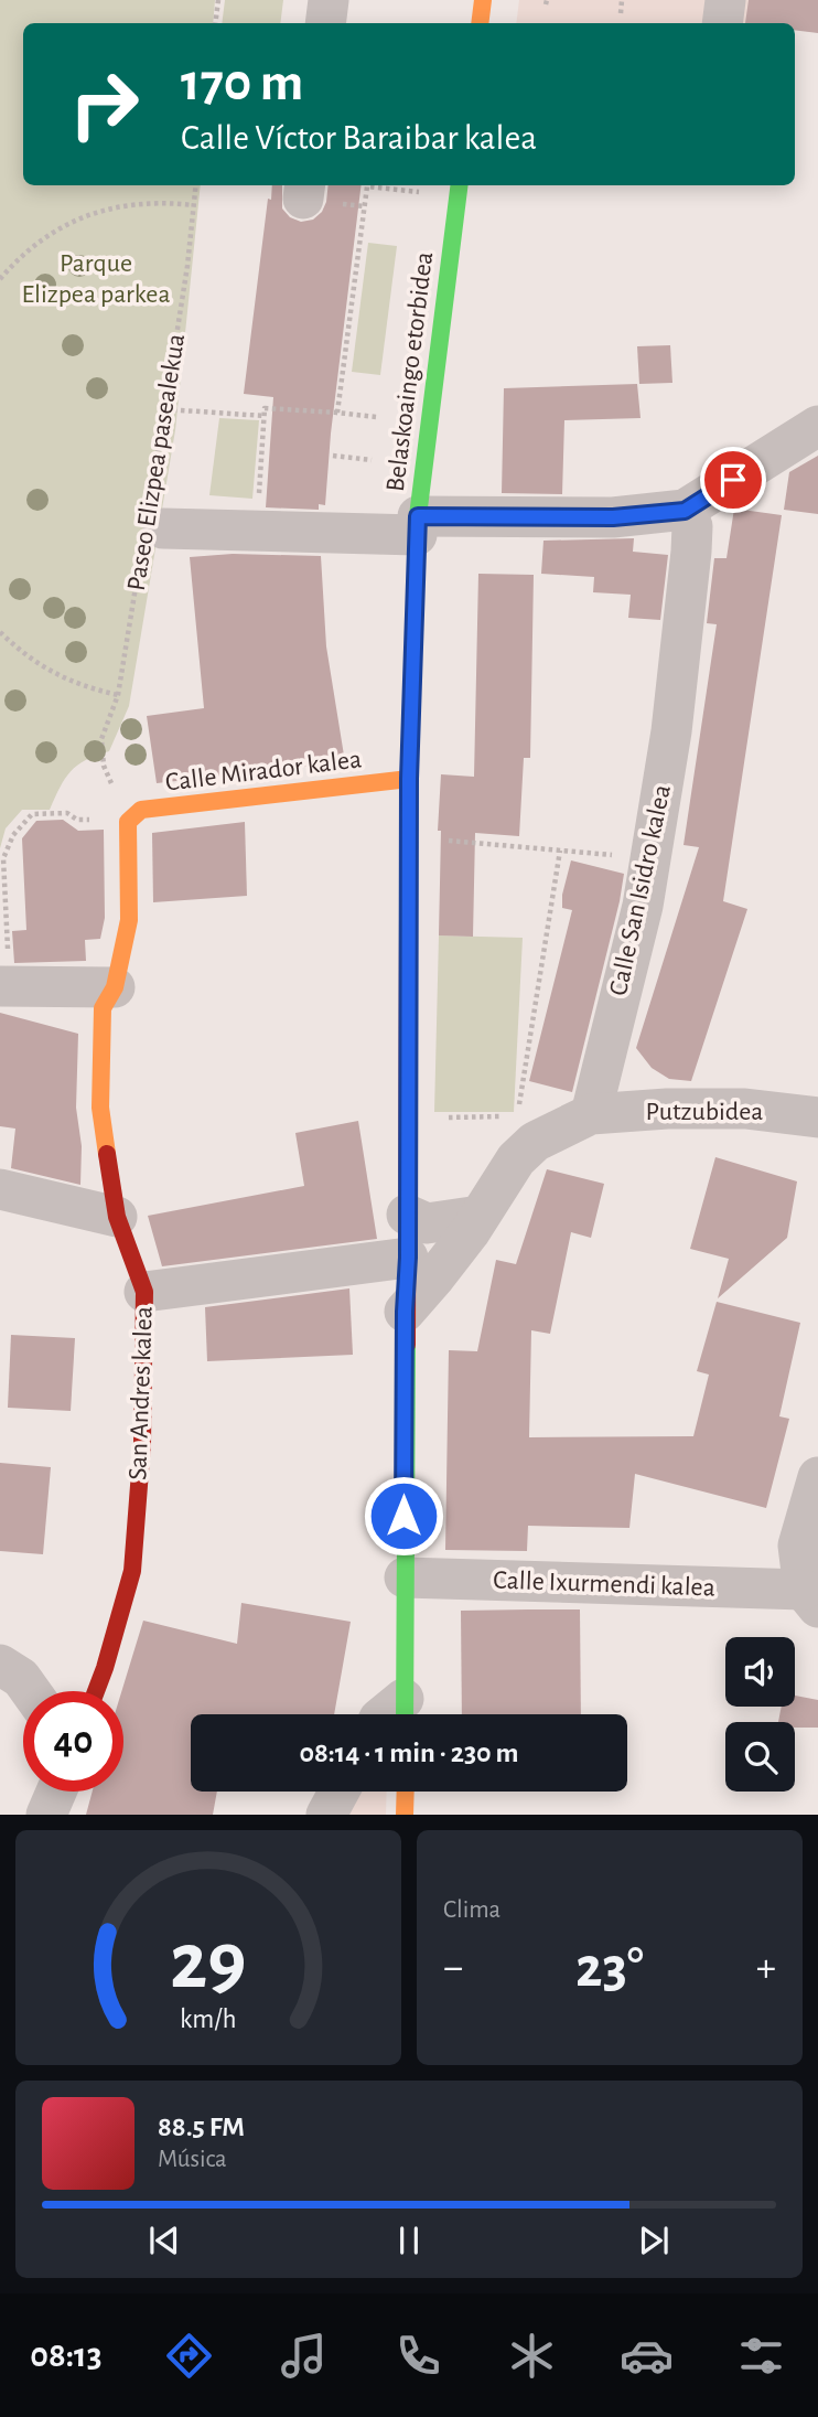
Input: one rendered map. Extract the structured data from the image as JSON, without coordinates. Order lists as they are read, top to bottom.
{
  "streets": {
    "street": [
      "Belaskoaingo etorbidea",
      "Calle Mirador kalea",
      "Calle San Isidro kalea",
      "Putzubidea",
      "San Andres kalea",
      "Calle Ixurmendi kalea"
    ],
    "path": ["Paseo Elizpea pasealekua"]
  },
  "crossings": [
    ["Belaskoaingo etorbidea", "Calle Mirador kalea"],
    ["Belaskoaingo etorbidea", "Calle Ixurmendi kalea"],
    ["Calle Mirador kalea", "San Andres kalea"],
    ["Calle San Isidro kalea", "Putzubidea"]
  ],
  "parks": ["Parque Elizpea parkea"],
  "page": {
    "turn": ["170 m", "Calle Víctor Baraibar kalea"],
    "limit": "40",
    "trip": "08:14 · 1 min · 230 m",
    "tile": "Clima",
    "heat": ["−", "23°", "+"],
    "song": ["88.5 FM", "Música"],
    "tabs": "08:13",
    "gauge": ["29", "km/h"]
  }
}
